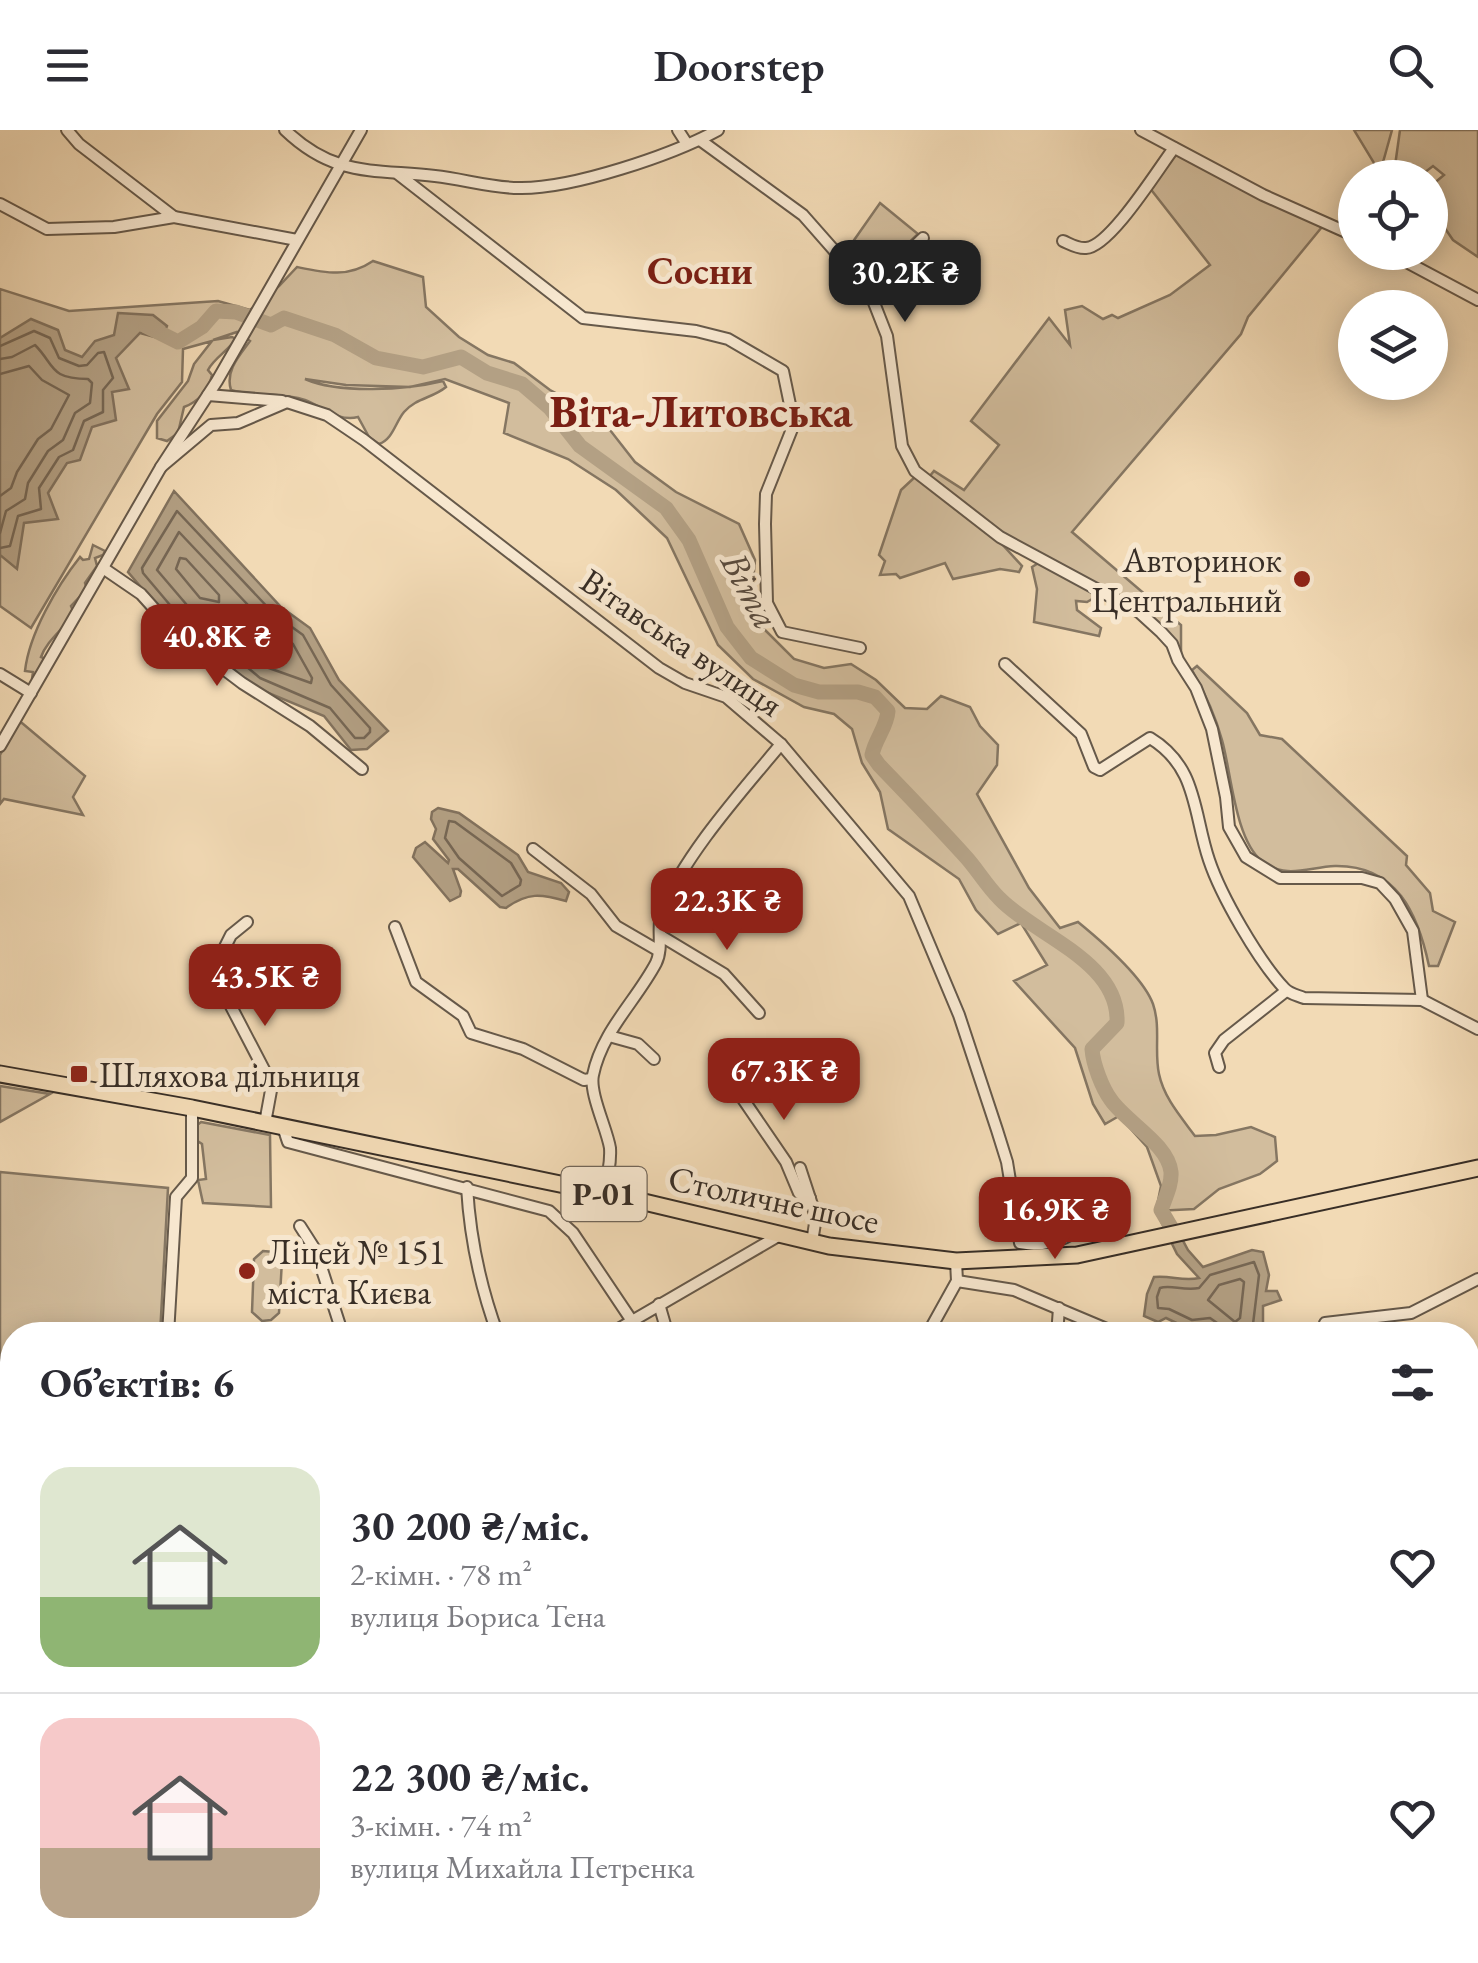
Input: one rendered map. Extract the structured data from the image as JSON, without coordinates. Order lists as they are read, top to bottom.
{
  "streets": {
    "main road": ["Р-01", "Столичне шосе"],
    "street": ["Вітавська вулиця"]
  },
  "districts": ["Сосни", "Віта-Литовська"],
  "water": ["Віта"],
  "places": {
    "other": ["Авторинок Центральний", "Ліцей № 151 міста Києва"],
    "transit": ["Шляхова дільниця"]
  },
  "page": {
    "header": "Doorstep",
    "price": [
      "30.2K ₴",
      "40.8K ₴",
      "22.3K ₴",
      "43.5K ₴",
      "67.3K ₴",
      "16.9K ₴"
    ],
    "heading": "Об’єктів: 6",
    "list": [
      {
        "name": "30 200 ₴/міс.",
        "note": "2-кімн. · 78 m² · вулиця Бориса Тена"
      },
      {
        "name": "22 300 ₴/міс.",
        "note": "3-кімн. · 74 m² · вулиця Михайла Петренка"
      }
    ]
  }
}
